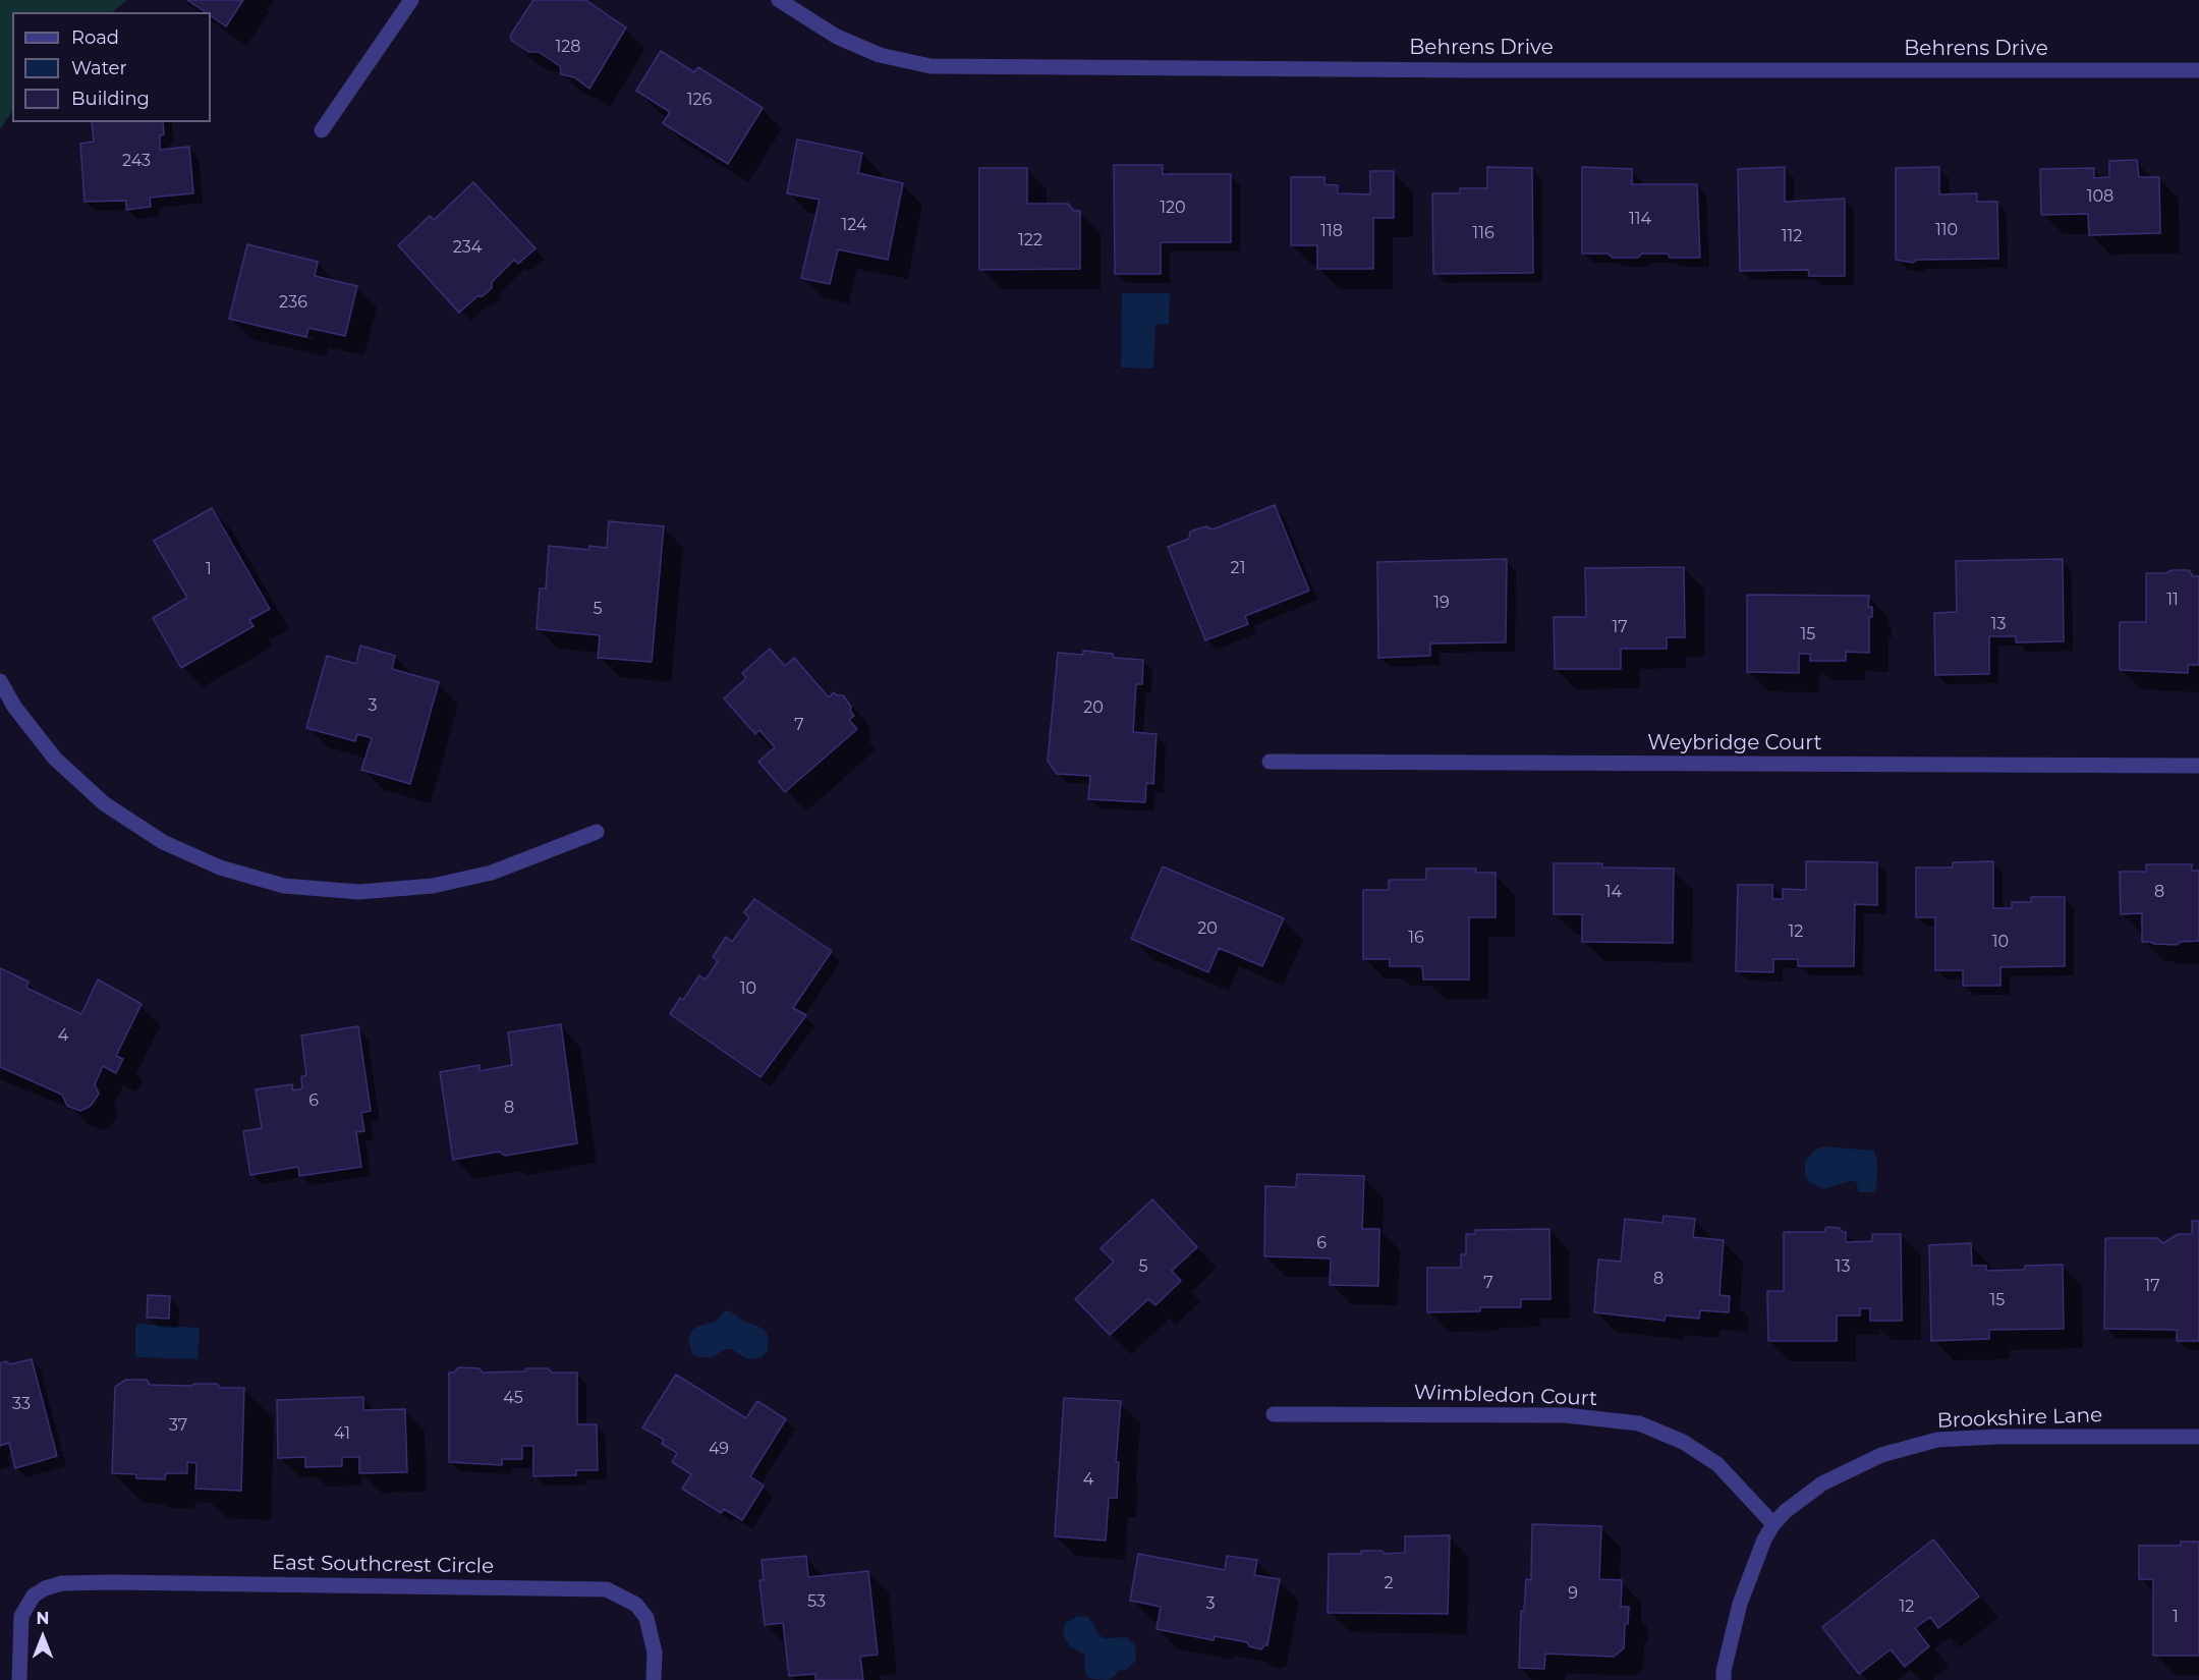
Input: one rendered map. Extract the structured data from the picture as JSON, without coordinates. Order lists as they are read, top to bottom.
{
  "streets": {
    "street": [
      "Behrens Drive",
      "Weybridge Court",
      "Wimbledon Court",
      "Brookshire Lane",
      "East Southcrest Circle"
    ]
  },
  "crossings": [
    ["Wimbledon Court", "Brookshire Lane"]
  ],
  "house_numbers": [
    "128",
    "126",
    "243",
    "108",
    "120",
    "114",
    "124",
    "110",
    "118",
    "116",
    "112",
    "122",
    "234",
    "236",
    "21",
    "1",
    "11",
    "19",
    "5",
    "13",
    "17",
    "15",
    "3",
    "20",
    "7",
    "14",
    "8",
    "20",
    "12",
    "16",
    "10",
    "10",
    "4",
    "6",
    "8",
    "6",
    "5",
    "13",
    "8",
    "7",
    "17",
    "15",
    "45",
    "33",
    "37",
    "41",
    "49",
    "4",
    "2",
    "9",
    "53",
    "3",
    "12",
    "1"
  ],
  "legend": ["Road", "Water", "Building"],
  "north": "top"
}
